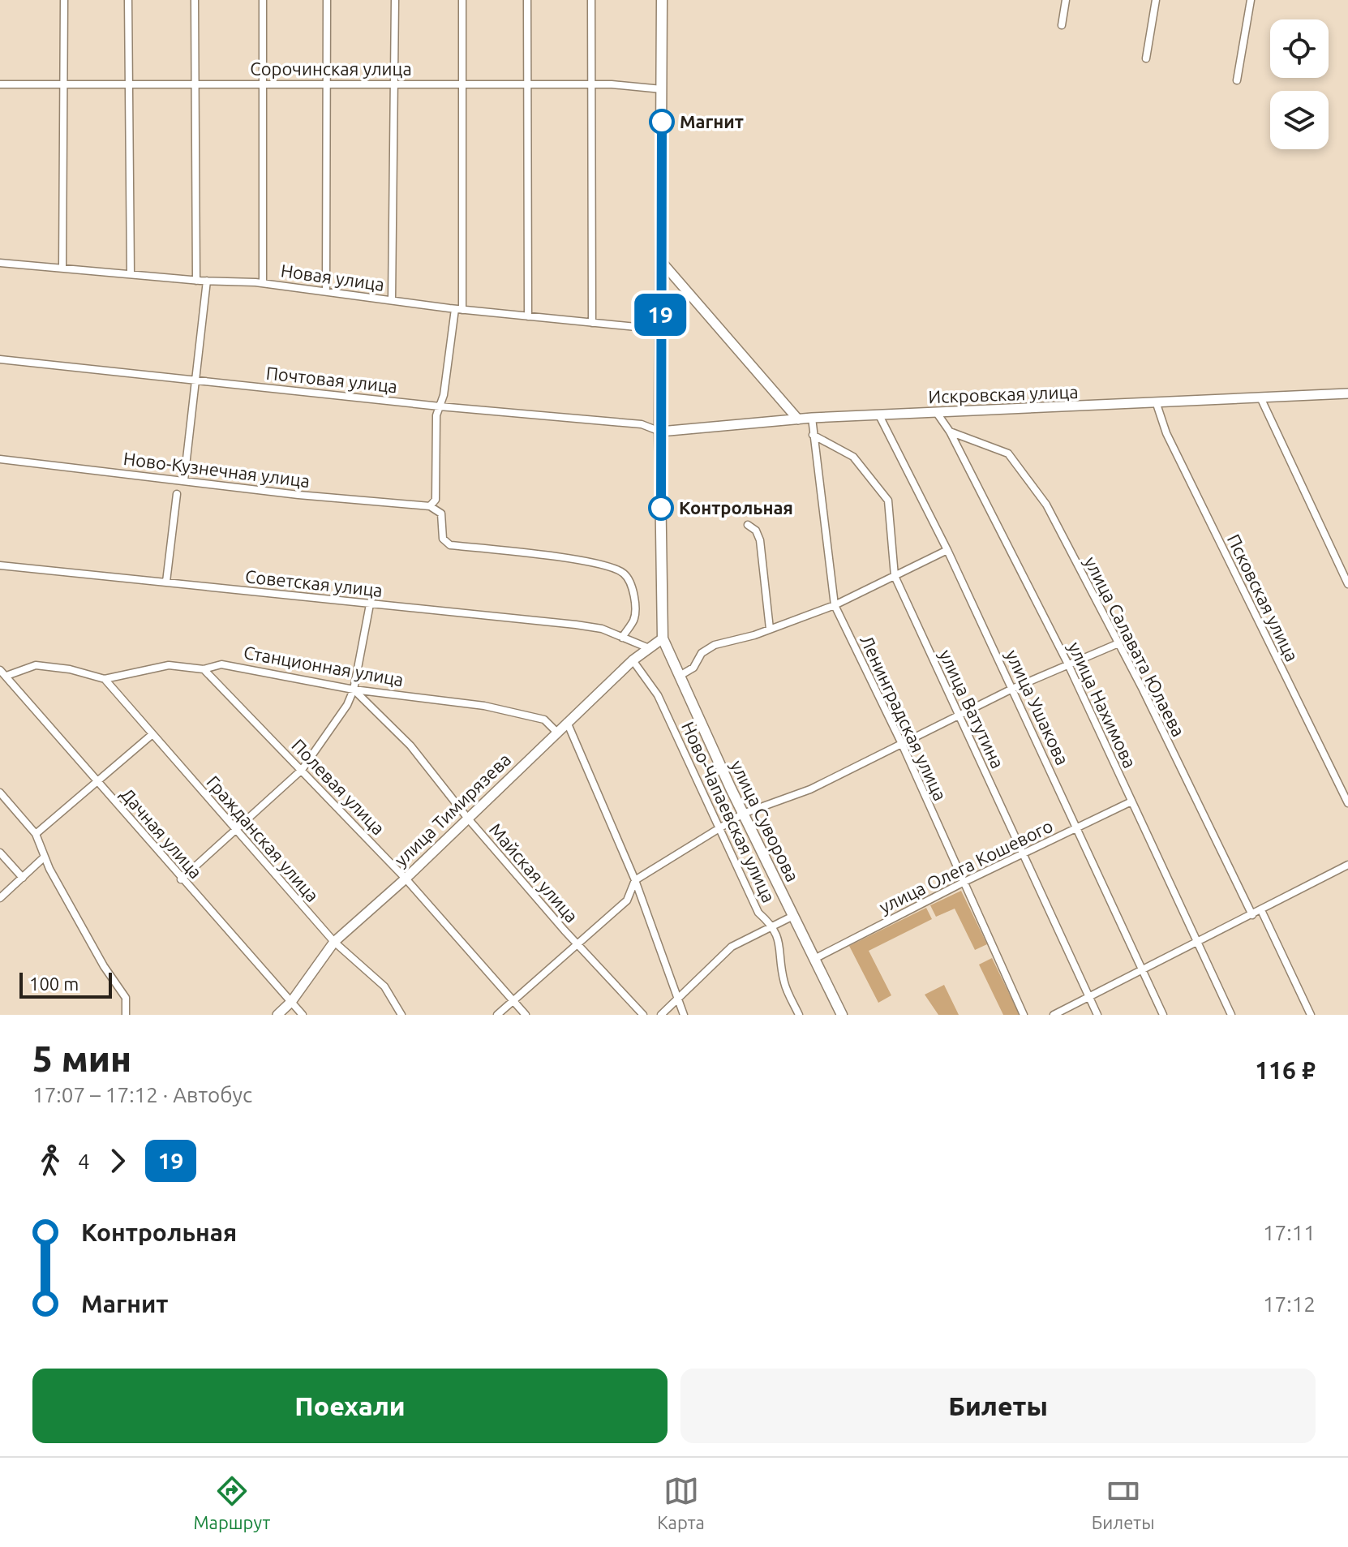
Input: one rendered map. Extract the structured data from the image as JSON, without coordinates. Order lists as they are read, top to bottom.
{
  "streets": {
    "main road": ["Искровская улица", "улица Тимирязева", "улица Суворова"],
    "street": [
      "Сорочинская улица",
      "Новая улица",
      "Почтовая улица",
      "Ново-Кузнечная улица",
      "Советская улица",
      "Псковская улица",
      "улица Салавата Юлаева",
      "Станционная улица",
      "улица Нахимова",
      "улица Ушакова",
      "улица Ватутина",
      "Ленинградская улица",
      "Полевая улица",
      "Ново-Чапаевская улица",
      "Дачная улица",
      "Гражданская улица",
      "улица Олега Кошевого",
      "Майская улица"
    ]
  },
  "crossings": [
    ["Почтовая улица", "Искровская улица"],
    ["Искровская улица", "Псковская улица"],
    ["Искровская улица", "улица Нахимова"],
    ["Искровская улица", "улица Ушакова"],
    ["Искровская улица", "Ленинградская улица"],
    ["Советская улица", "улица Тимирязева"],
    ["улица Салавата Юлаева", "улица Нахимова"],
    ["Станционная улица", "Полевая улица"],
    ["Станционная улица", "улица Тимирязева"],
    ["Станционная улица", "Дачная улица"],
    ["Станционная улица", "Гражданская улица"],
    ["Станционная улица", "Майская улица"],
    ["улица Нахимова", "улица Олега Кошевого"],
    ["улица Ушакова", "улица Олега Кошевого"],
    ["улица Ватутина", "Ленинградская улица"],
    ["улица Ватутина", "улица Олега Кошевого"],
    ["Ленинградская улица", "улица Олега Кошевого"],
    ["Полевая улица", "улица Тимирязева"],
    ["улица Тимирязева", "Ново-Чапаевская улица"],
    ["улица Тимирязева", "улица Суворова"],
    ["улица Тимирязева", "Дачная улица"],
    ["улица Тимирязева", "Гражданская улица"],
    ["улица Тимирязева", "Майская улица"],
    ["улица Суворова", "улица Олега Кошевого"]
  ],
  "places": ["Магнит", "Контрольная"],
  "lines": ["bus line 19"],
  "scale_bar": "100 m",
  "page": {
    "on_map": "19",
    "scale": "100 m",
    "heading": ["5 мин", "17:07 – 17:12 · Автобус", "116 ₽"],
    "legs": ["4", "19"],
    "list": [
      {
        "name": "Контрольная",
        "value": "17:11"
      },
      {
        "name": "Магнит",
        "value": "17:12"
      }
    ],
    "buttons": ["Поехали", "Билеты"],
    "tabs": ["Маршрут", "Карта", "Билеты"]
  }
}
